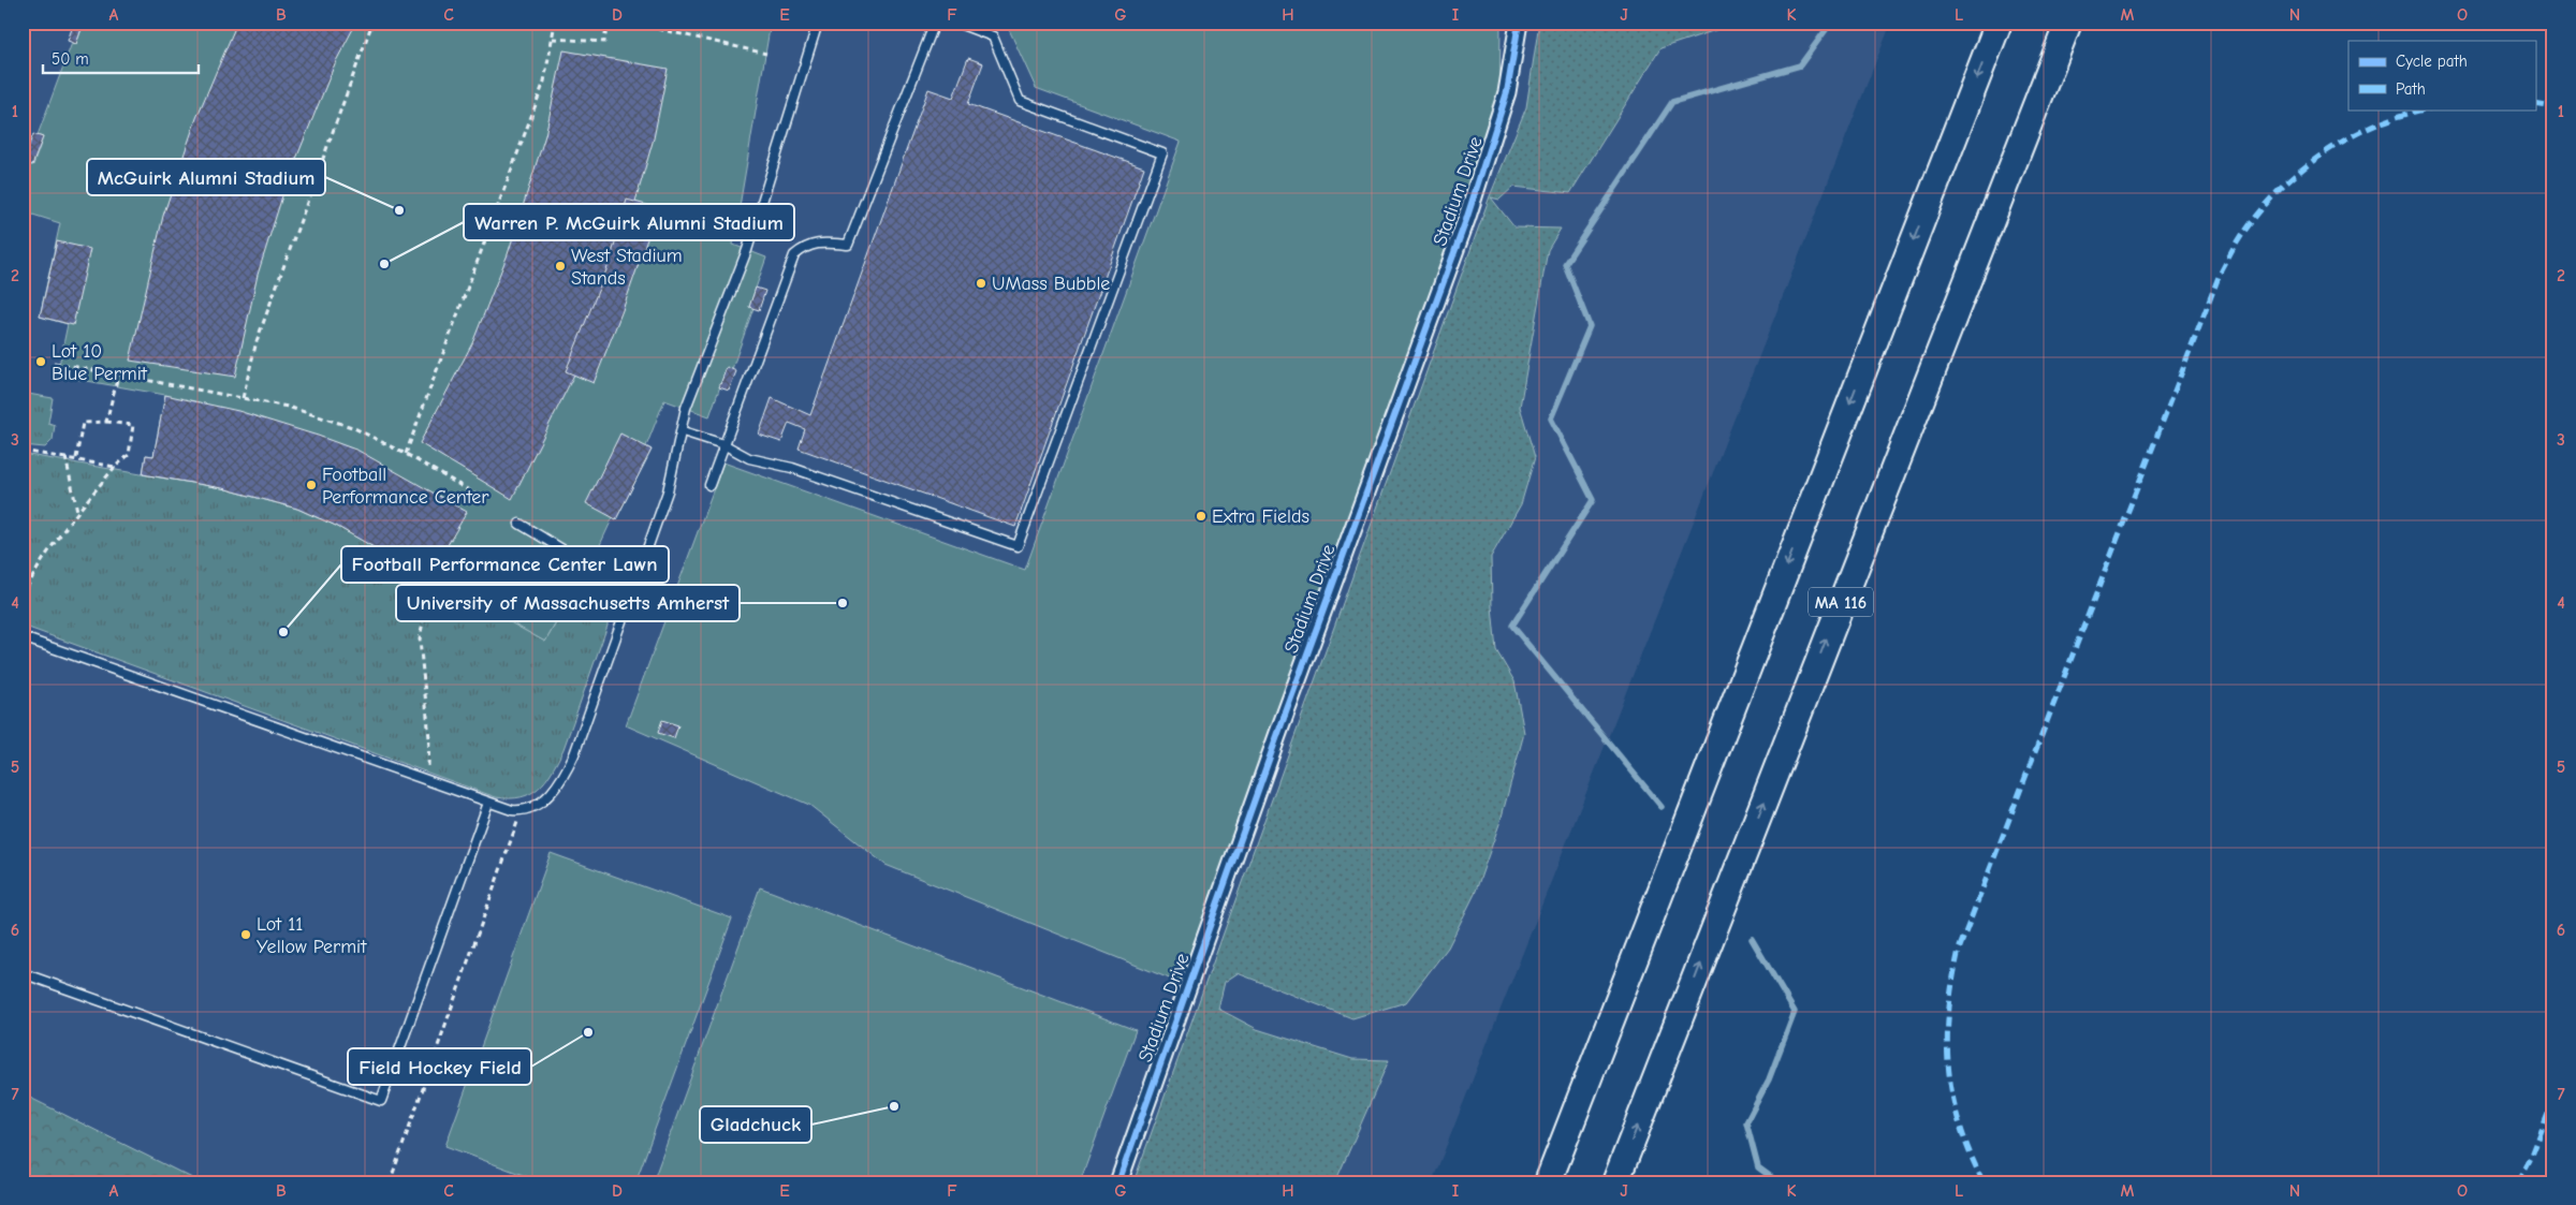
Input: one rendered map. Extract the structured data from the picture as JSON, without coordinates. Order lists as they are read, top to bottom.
{
  "streets": {
    "main road": ["MA 116"],
    "street": ["Stadium Drive"]
  },
  "places": [
    "McGuirk Alumni Stadium",
    "Warren P. McGuirk Alumni Stadium",
    "West Stadium Stands",
    "UMass Bubble",
    "Lot 10 Blue Permit",
    "Football Performance Center",
    "Extra Fields",
    "University of Massachusetts Amherst",
    "Football Performance Center Lawn",
    "Lot 11 Yellow Permit",
    "Field Hockey Field",
    "Gladchuck"
  ],
  "legend": ["Cycle path", "Path"],
  "scale_bar": "50 m",
  "grid": {
    "columns": [
      "A",
      "B",
      "C",
      "D",
      "E",
      "F",
      "G",
      "H",
      "I",
      "J",
      "K",
      "L",
      "M",
      "N",
      "O"
    ],
    "rows": [
      "1",
      "2",
      "3",
      "4",
      "5",
      "6",
      "7"
    ]
  }
}
